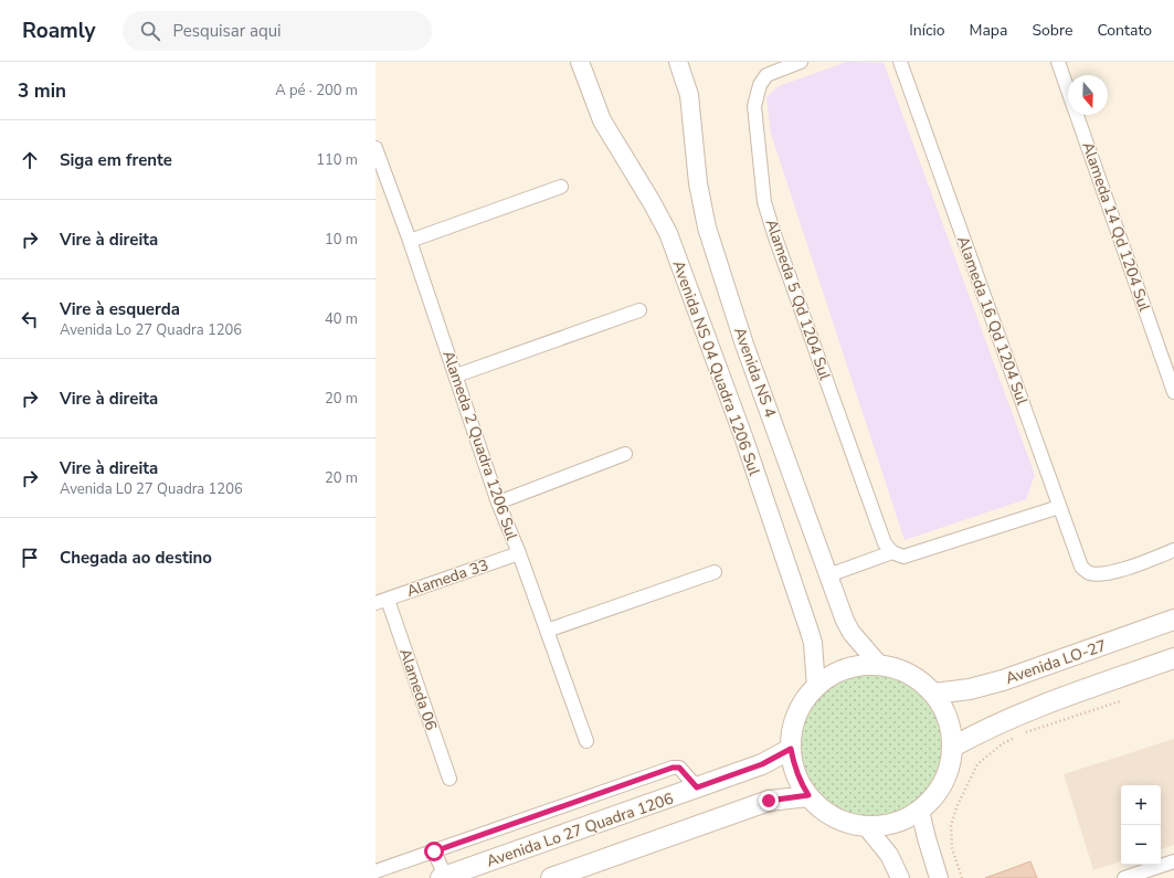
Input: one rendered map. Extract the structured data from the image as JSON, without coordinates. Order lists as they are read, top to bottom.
{
  "streets": {
    "main road": ["Avenida LO-27", "Avenida Lo 27 Quadra 1206"],
    "street": [
      "Alameda 14 Qd 1204 Sul",
      "Alameda 5 Qd 1204 Sul",
      "Alameda 16 Qd 1204 Sul",
      "Avenida NS 04 Quadra 1206 Sul",
      "Avenida NS 4",
      "Alameda 2 Quadra 1206 Sul",
      "Alameda 33",
      "Alameda 06"
    ]
  },
  "crossings": [
    ["Alameda 2 Quadra 1206 Sul", "Alameda 33"],
    ["Alameda 33", "Alameda 06"]
  ],
  "north": "bottom",
  "page": {
    "header": "Roamly",
    "search": "Pesquisar aqui",
    "nav": [
      "Início",
      "Mapa",
      "Sobre",
      "Contato"
    ],
    "heading": ["3 min", "A pé · 200 m"],
    "list": [
      ["Siga em frente", "110 m"],
      ["Vire à direita", "10 m"],
      ["Vire à esquerda", "Avenida Lo 27 Quadra 1206", "40 m"],
      ["Vire à direita", "20 m"],
      ["Vire à direita", "Avenida L0 27 Quadra 1206", "20 m"],
      "Chegada ao destino"
    ],
    "map_buttons": ["+", "−"]
  }
}
